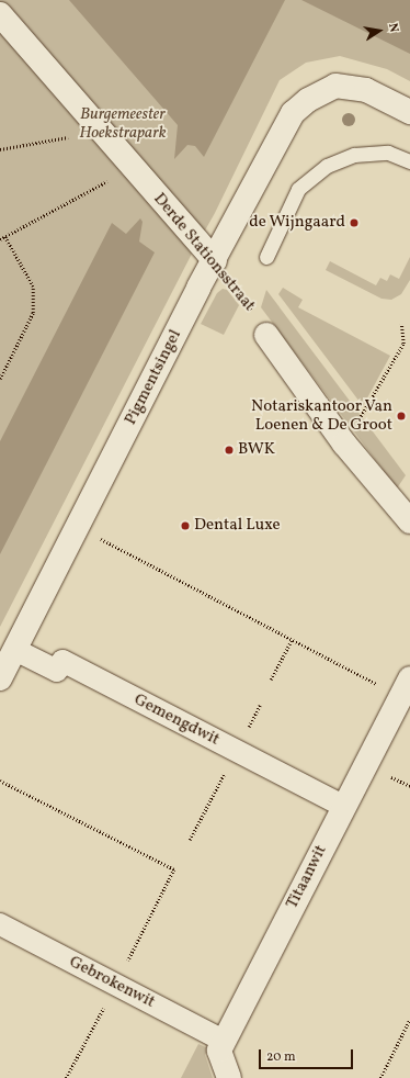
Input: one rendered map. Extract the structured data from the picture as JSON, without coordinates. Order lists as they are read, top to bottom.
{
  "streets": {
    "street": [
      "Derde Stationsstraat",
      "Pigmentsingel",
      "Gemengdwit",
      "Titaanwit",
      "Gebrokenwit"
    ]
  },
  "crossings": [
    ["Derde Stationsstraat", "Pigmentsingel"],
    ["Pigmentsingel", "Gemengdwit"],
    ["Gemengdwit", "Titaanwit"],
    ["Titaanwit", "Gebrokenwit"]
  ],
  "parks": ["Burgemeester Hoekstrapark"],
  "places": [
    "de Wijngaard",
    "Notariskantoor Van Loenen & De Groot",
    "BWK",
    "Dental Luxe"
  ],
  "scale_bar": "20 m",
  "north": "right"
}
